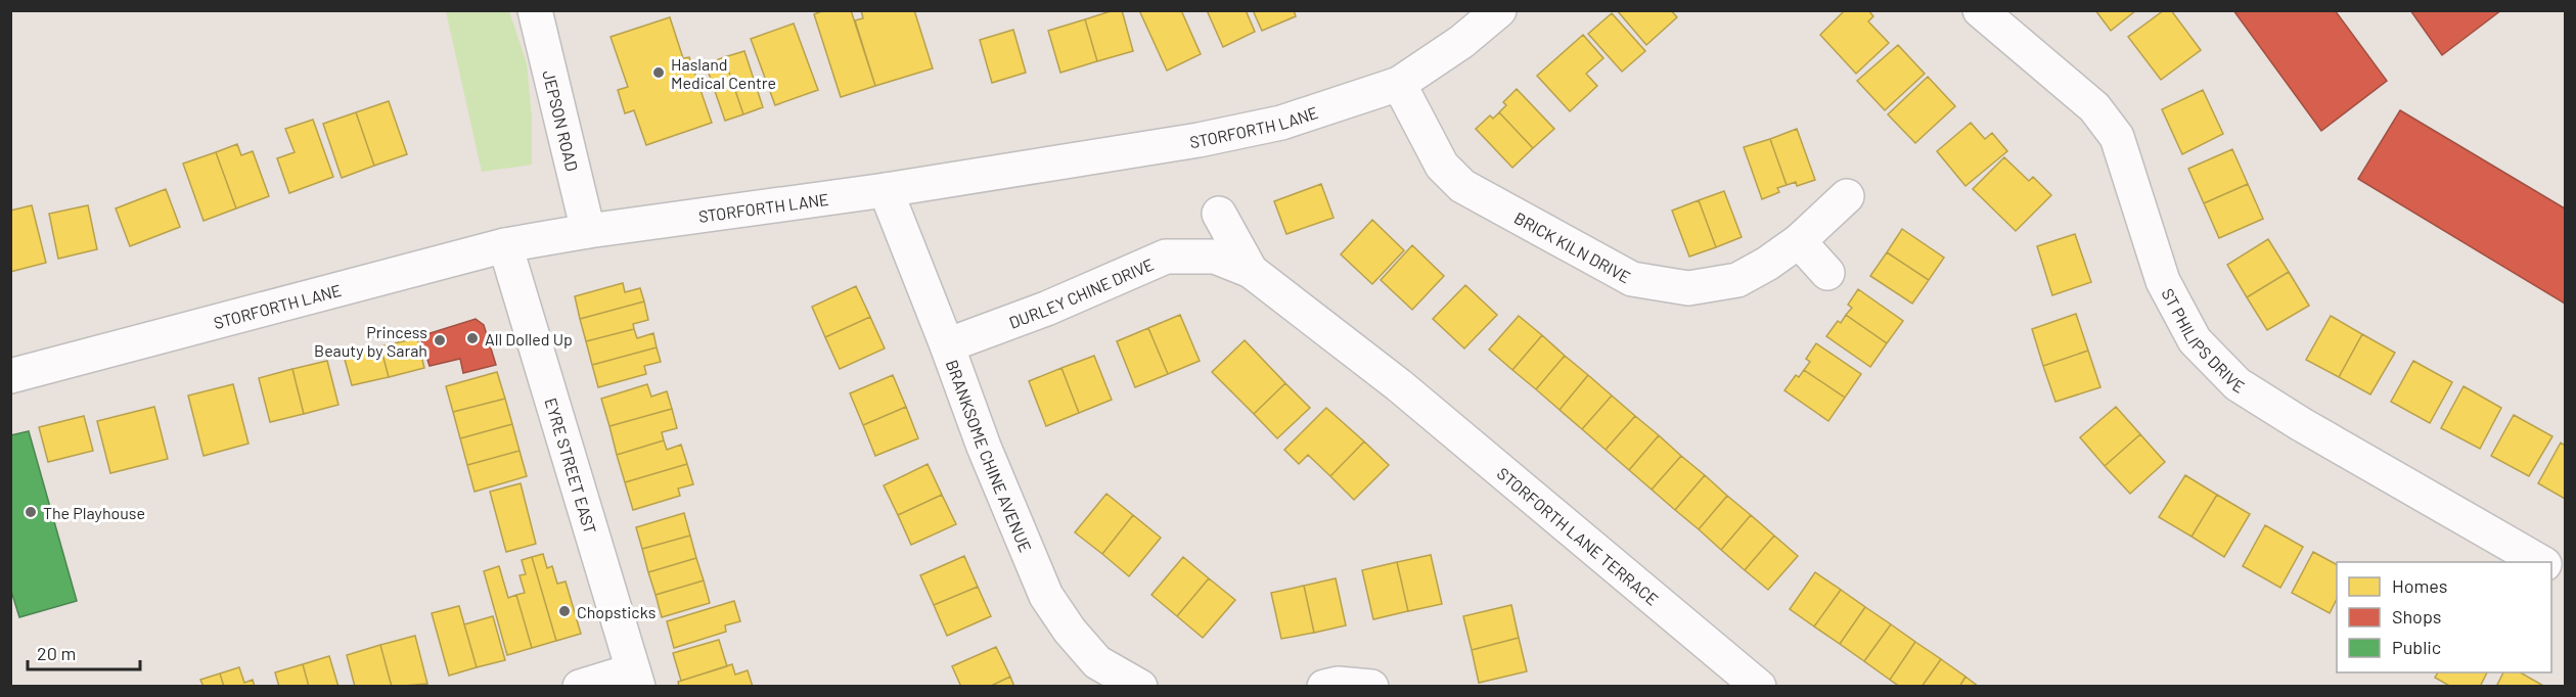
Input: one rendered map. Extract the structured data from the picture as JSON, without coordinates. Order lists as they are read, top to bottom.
{
  "streets": {
    "street": [
      "JEPSON ROAD",
      "STORFORTH LANE",
      "BRICK KILN DRIVE",
      "DURLEY CHINE DRIVE",
      "ST PHILIPS DRIVE",
      "BRANKSOME CHINE AVENUE",
      "EYRE STREET EAST",
      "STORFORTH LANE TERRACE"
    ]
  },
  "crossings": [
    ["JEPSON ROAD", "STORFORTH LANE"],
    ["STORFORTH LANE", "BRICK KILN DRIVE"],
    ["STORFORTH LANE", "BRANKSOME CHINE AVENUE"],
    ["STORFORTH LANE", "EYRE STREET EAST"],
    ["DURLEY CHINE DRIVE", "BRANKSOME CHINE AVENUE"],
    ["DURLEY CHINE DRIVE", "STORFORTH LANE TERRACE"]
  ],
  "places": [
    "Hasland Medical Centre",
    "All Dolled Up",
    "Princess Beauty by Sarah",
    "The Playhouse",
    "Chopsticks"
  ],
  "legend": ["Homes", "Shops", "Public"],
  "scale_bar": "20 m"
}
